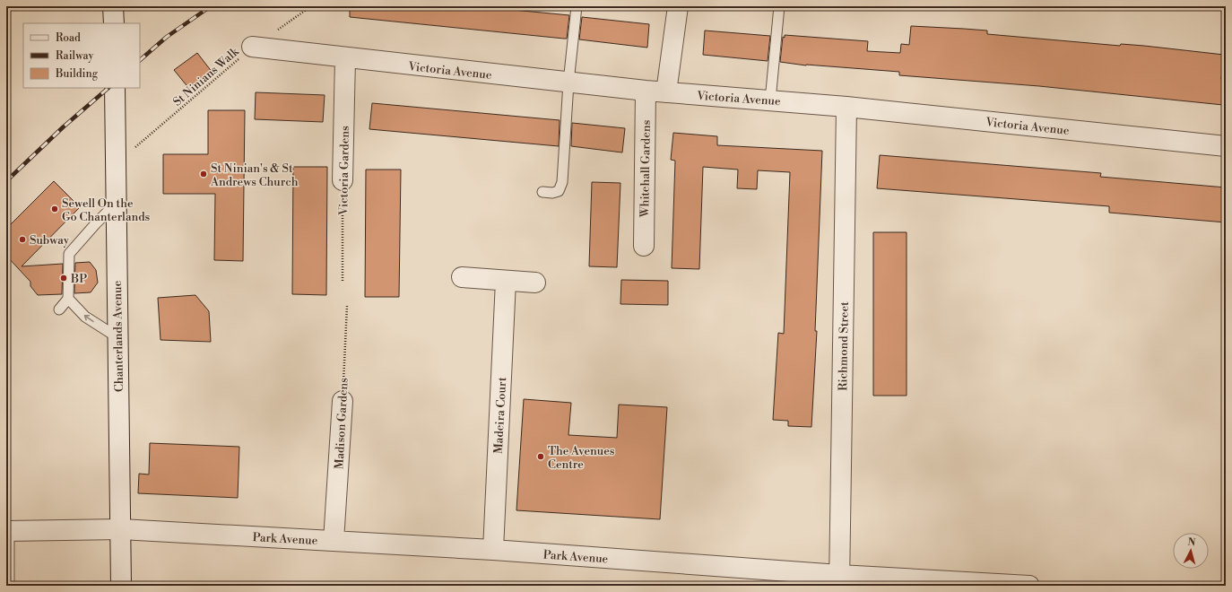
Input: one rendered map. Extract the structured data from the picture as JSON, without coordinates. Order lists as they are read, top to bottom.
{
  "streets": {
    "street": [
      "Victoria Avenue",
      "Whitehall Gardens",
      "Victoria Gardens",
      "Chanterlands Avenue",
      "Richmond Street",
      "Madeira Court",
      "Madison Gardens",
      "Park Avenue"
    ],
    "path": ["St Ninians Walk"]
  },
  "crossings": [
    ["Victoria Avenue", "St Ninians Walk"],
    ["Victoria Avenue", "Whitehall Gardens"],
    ["Victoria Avenue", "Victoria Gardens"],
    ["Victoria Avenue", "Richmond Street"],
    ["St Ninians Walk", "Chanterlands Avenue"],
    ["Chanterlands Avenue", "Park Avenue"],
    ["Richmond Street", "Park Avenue"],
    ["Madeira Court", "Park Avenue"],
    ["Madison Gardens", "Park Avenue"]
  ],
  "places": [
    "St Ninian's & St Andrews Church",
    "Sewell On the Go Chanterlands",
    "Subway",
    "BP",
    "The Avenues Centre"
  ],
  "legend": ["Road", "Railway", "Building"],
  "north": "top"
}
